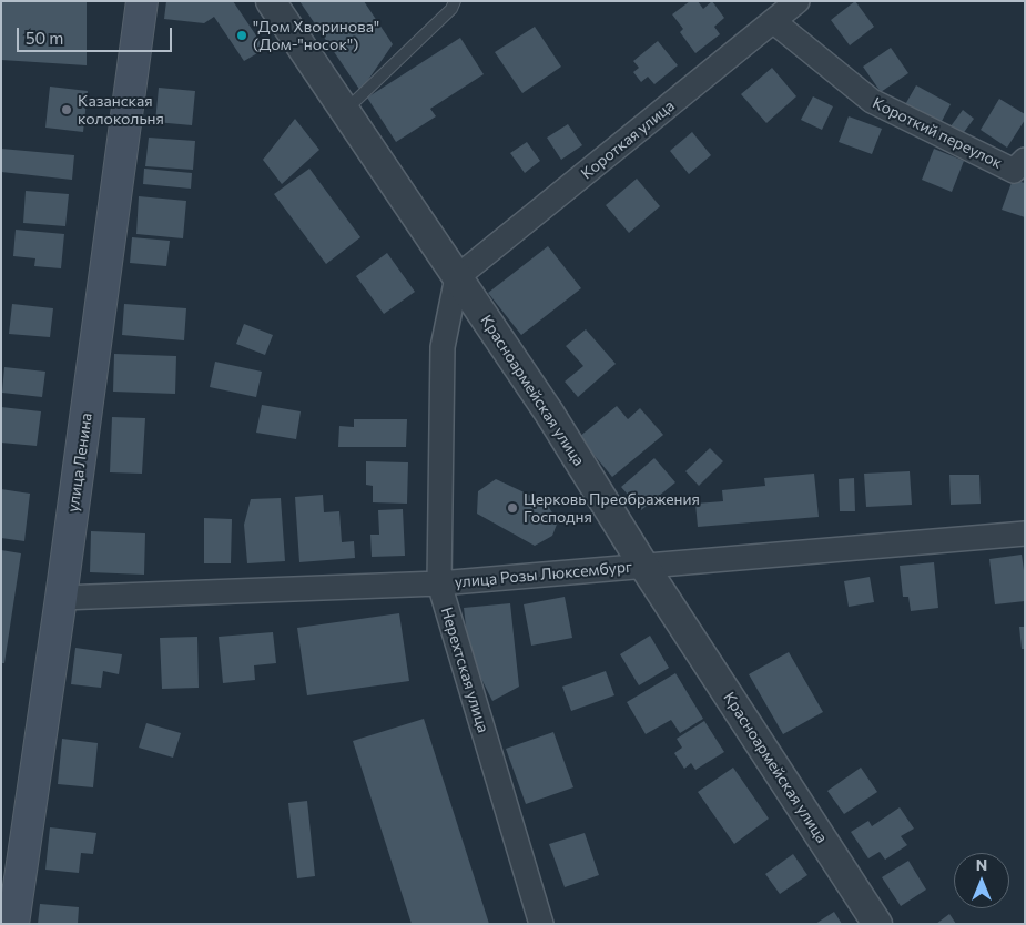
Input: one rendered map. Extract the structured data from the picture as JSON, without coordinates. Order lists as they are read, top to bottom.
{
  "streets": {
    "main road": ["улица Ленина"],
    "street": [
      "Короткий переулок",
      "Короткая улица",
      "Красноармейская улица",
      "улица Розы Люксембург",
      "Нерехтская улица"
    ]
  },
  "crossings": [
    ["Короткий переулок", "Короткая улица"],
    ["Короткая улица", "Красноармейская улица"],
    ["Короткая улица", "Нерехтская улица"],
    ["Красноармейская улица", "улица Розы Люксембург"],
    ["Красноармейская улица", "Нерехтская улица"],
    ["улица Ленина", "улица Розы Люксембург"],
    ["улица Розы Люксембург", "Нерехтская улица"]
  ],
  "places": ["\"Дом Хворинова\" (Дом-\"носок\")", "Казанская колокольня", "Церковь Преображения Господня"],
  "scale_bar": "50 m",
  "north": "top"
}
